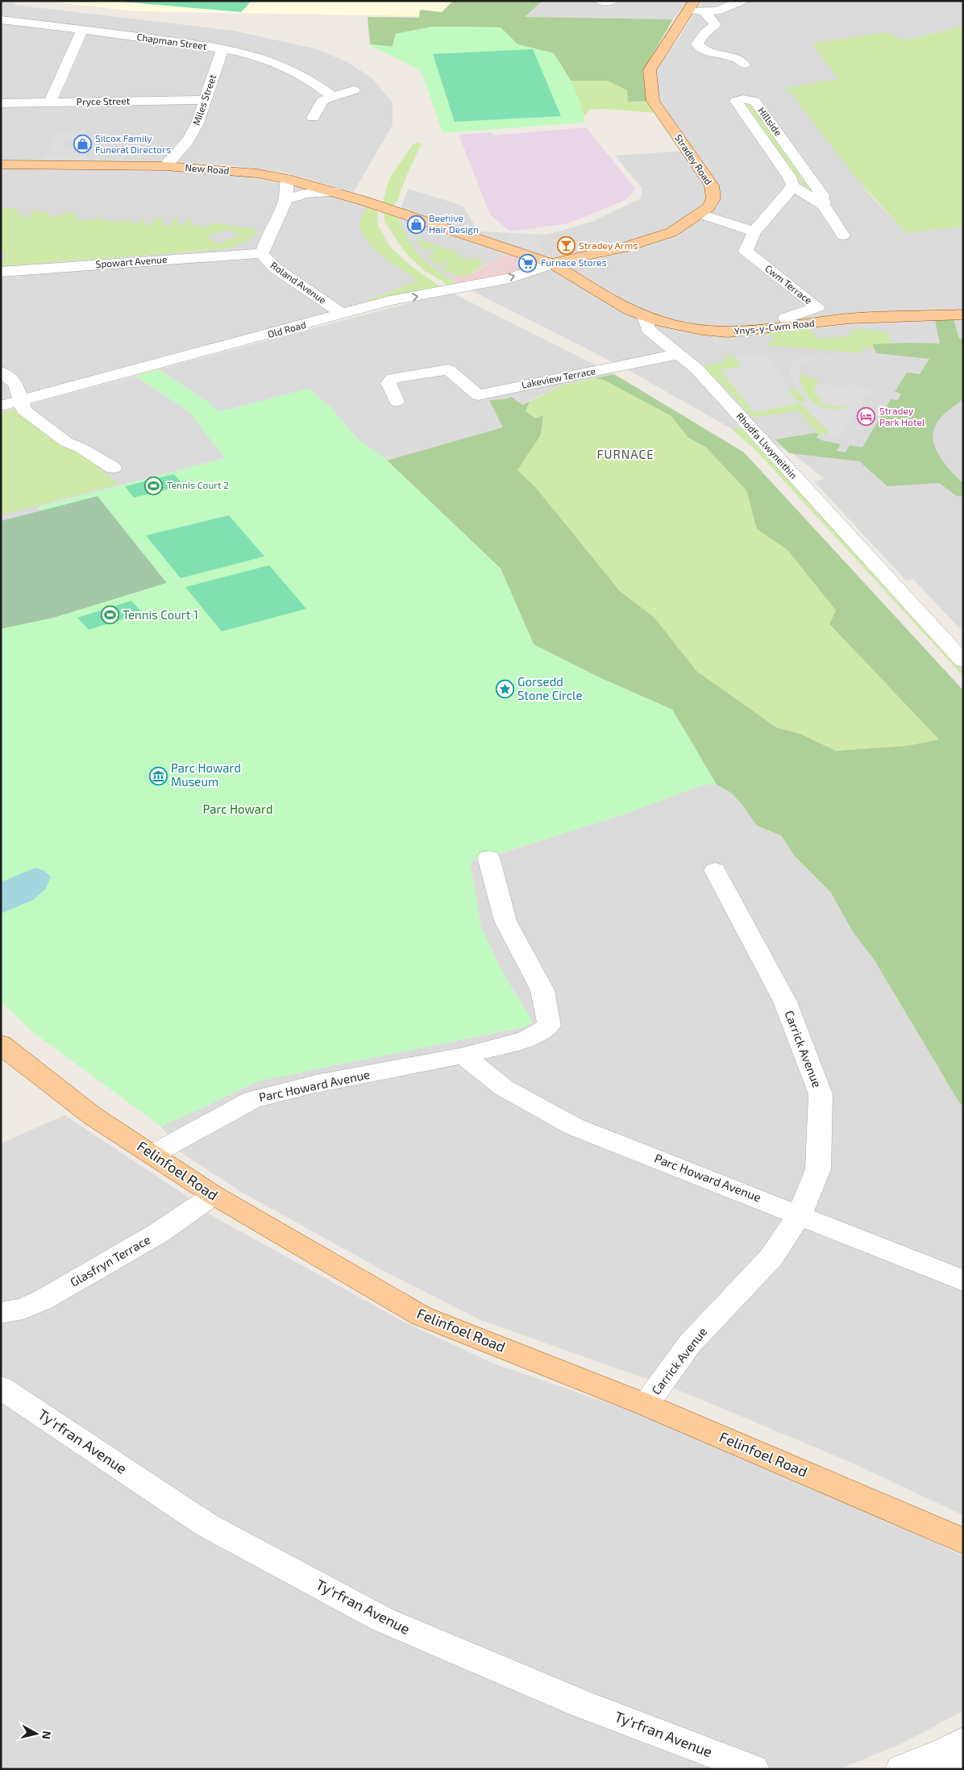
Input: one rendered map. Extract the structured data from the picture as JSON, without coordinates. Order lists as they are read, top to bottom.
{
  "streets": {
    "main road": [
      "Stradey Road",
      "New Road",
      "Ynys-y-Cwm Road",
      "Felinfoel Road"
    ],
    "street": [
      "Chapman Street",
      "Miles Street",
      "Pryce Street",
      "Hillside",
      "Spowart Avenue",
      "Roland Avenue",
      "Cwm Terrace",
      "Old Road",
      "Lakeview Terrace",
      "Rhodfa Llwyneithin",
      "Carrick Avenue",
      "Parc Howard Avenue",
      "Glasfryn Terrace",
      "Ty'rfran Avenue"
    ]
  },
  "crossings": [
    ["Chapman Street", "Miles Street"],
    ["Miles Street", "Pryce Street"],
    ["Miles Street", "New Road"],
    ["Stradey Road", "New Road"],
    ["Stradey Road", "Ynys-y-Cwm Road"],
    ["Stradey Road", "Old Road"],
    ["New Road", "Roland Avenue"],
    ["New Road", "Ynys-y-Cwm Road"],
    ["New Road", "Old Road"],
    ["Spowart Avenue", "Roland Avenue"],
    ["Roland Avenue", "Old Road"],
    ["Cwm Terrace", "Ynys-y-Cwm Road"],
    ["Ynys-y-Cwm Road", "Old Road"],
    ["Ynys-y-Cwm Road", "Rhodfa Llwyneithin"],
    ["Lakeview Terrace", "Rhodfa Llwyneithin"],
    ["Carrick Avenue", "Parc Howard Avenue"],
    ["Carrick Avenue", "Felinfoel Road"],
    ["Parc Howard Avenue", "Felinfoel Road"],
    ["Felinfoel Road", "Glasfryn Terrace"]
  ],
  "one_way": ["Old Road"],
  "districts": ["FURNACE"],
  "parks": ["Parc Howard"],
  "places": {
    "shop": ["Silcox Family Funeral Directors", "Beehive Hair Design"],
    "bar": ["Stradey Arms"],
    "supermarket": ["Furnace Stores"],
    "hotel": ["Stradey Park Hotel"],
    "sports": ["Tennis Court 2", "Tennis Court 1"],
    "place": ["Gorsedd Stone Circle"],
    "museum": ["Parc Howard Museum"]
  },
  "north": "right"
}
